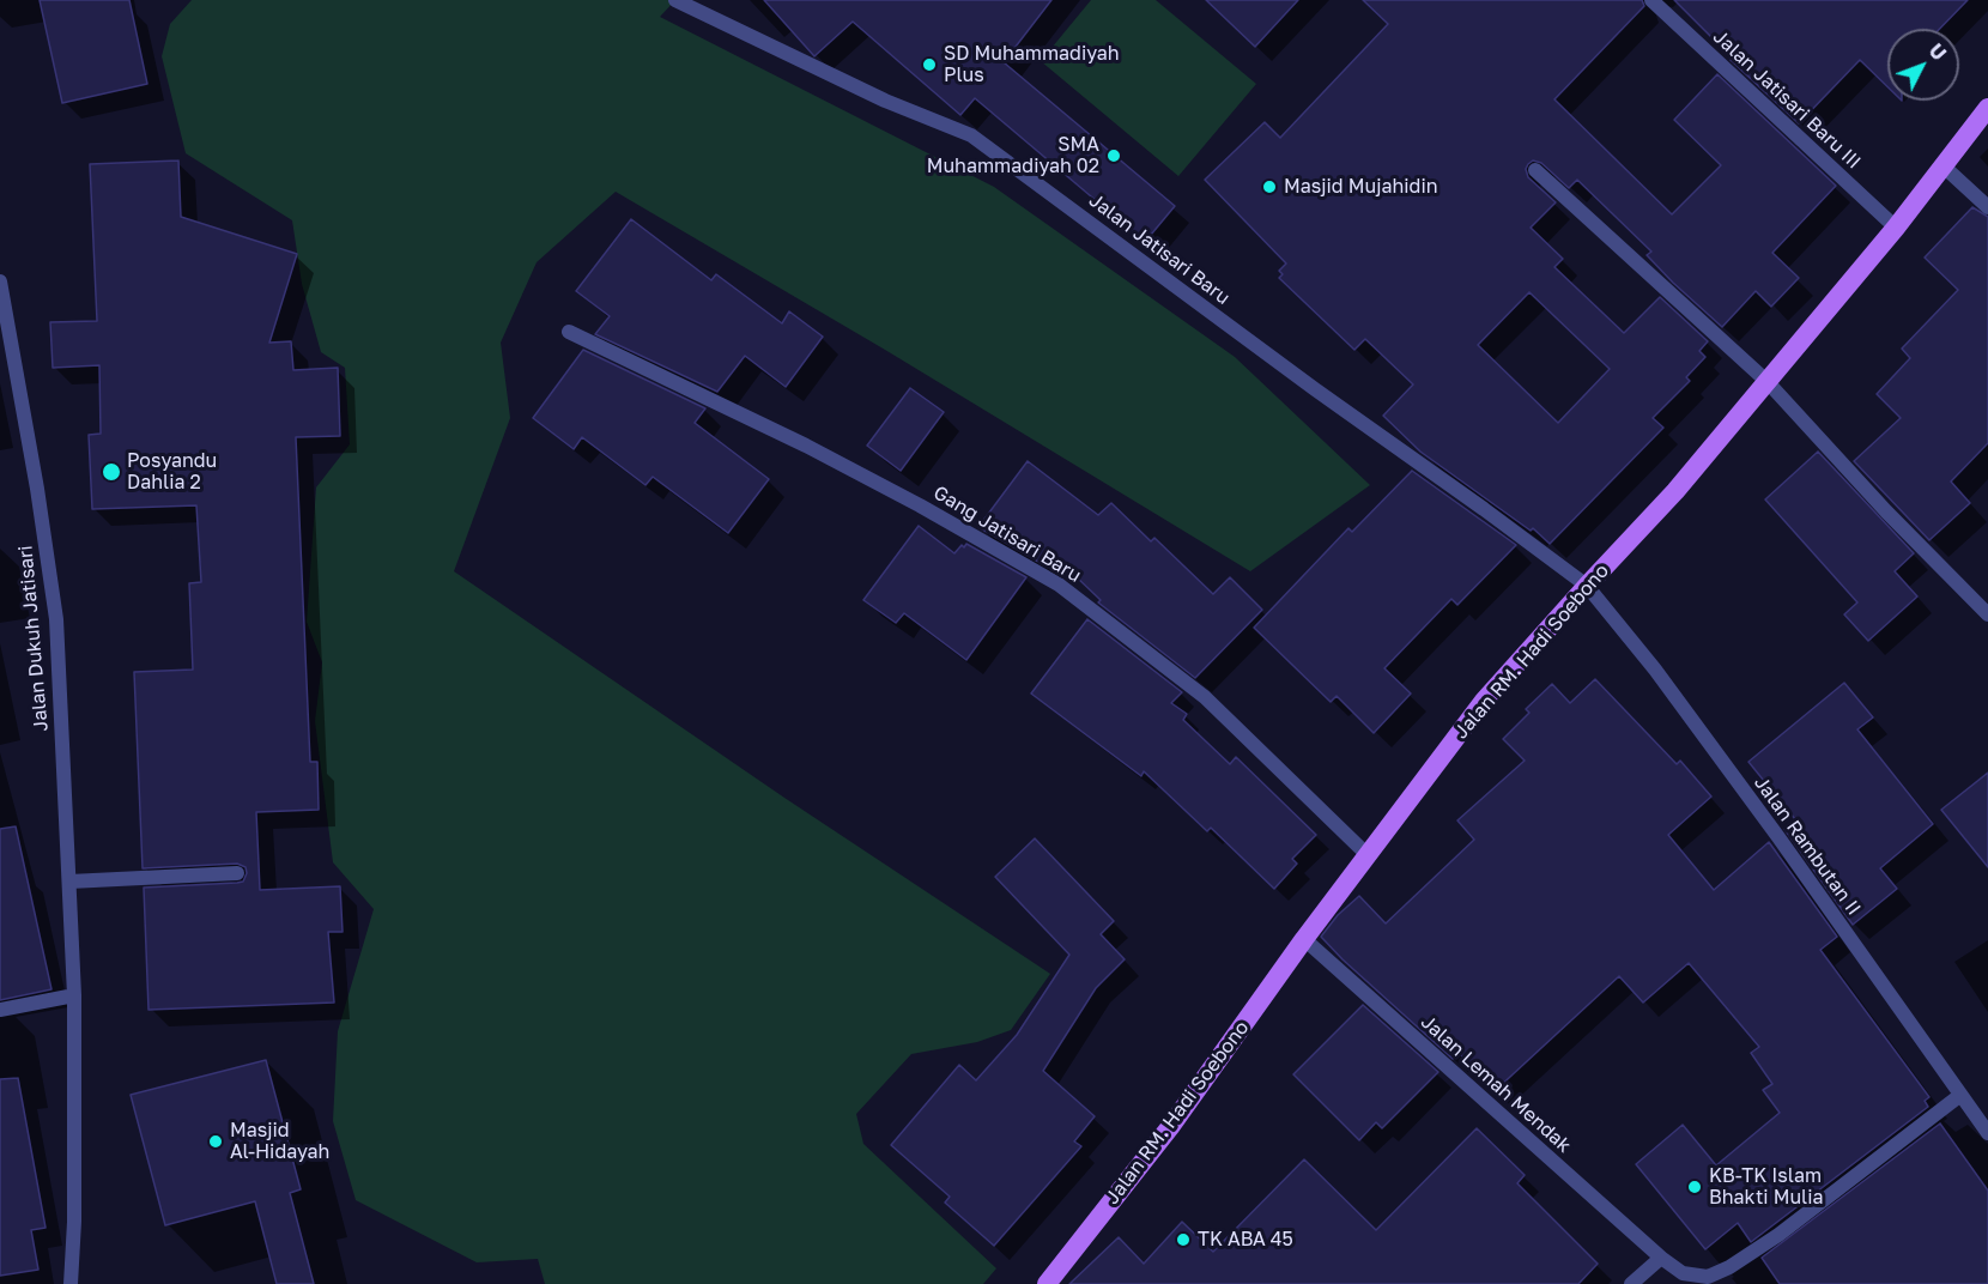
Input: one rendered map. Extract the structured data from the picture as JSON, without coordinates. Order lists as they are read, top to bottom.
{
  "streets": {
    "main road": ["Jalan RM. Hadi Soebono"],
    "street": [
      "Jalan Jatisari Baru III",
      "Jalan Jatisari Baru",
      "Gang Jatisari Baru",
      "Jalan Dukuh Jatisari",
      "Jalan Rambutan II",
      "Jalan Lemah Mendak"
    ]
  },
  "crossings": [
    ["Jalan Jatisari Baru III", "Jalan RM. Hadi Soebono"],
    ["Jalan Jatisari Baru", "Jalan RM. Hadi Soebono"],
    ["Jalan Jatisari Baru", "Jalan Rambutan II"],
    ["Gang Jatisari Baru", "Jalan RM. Hadi Soebono"],
    ["Jalan RM. Hadi Soebono", "Jalan Rambutan II"],
    ["Jalan RM. Hadi Soebono", "Jalan Lemah Mendak"],
    ["Jalan Rambutan II", "Jalan Lemah Mendak"]
  ],
  "places": [
    "SD Muhammadiyah Plus",
    "SMA Muhammadiyah 02",
    "Masjid Mujahidin",
    "Posyandu Dahlia 2",
    "Masjid Al-Hidayah",
    "KB-TK Islam Bhakti Mulia",
    "TK ABA 45"
  ],
  "north": "top right"
}
